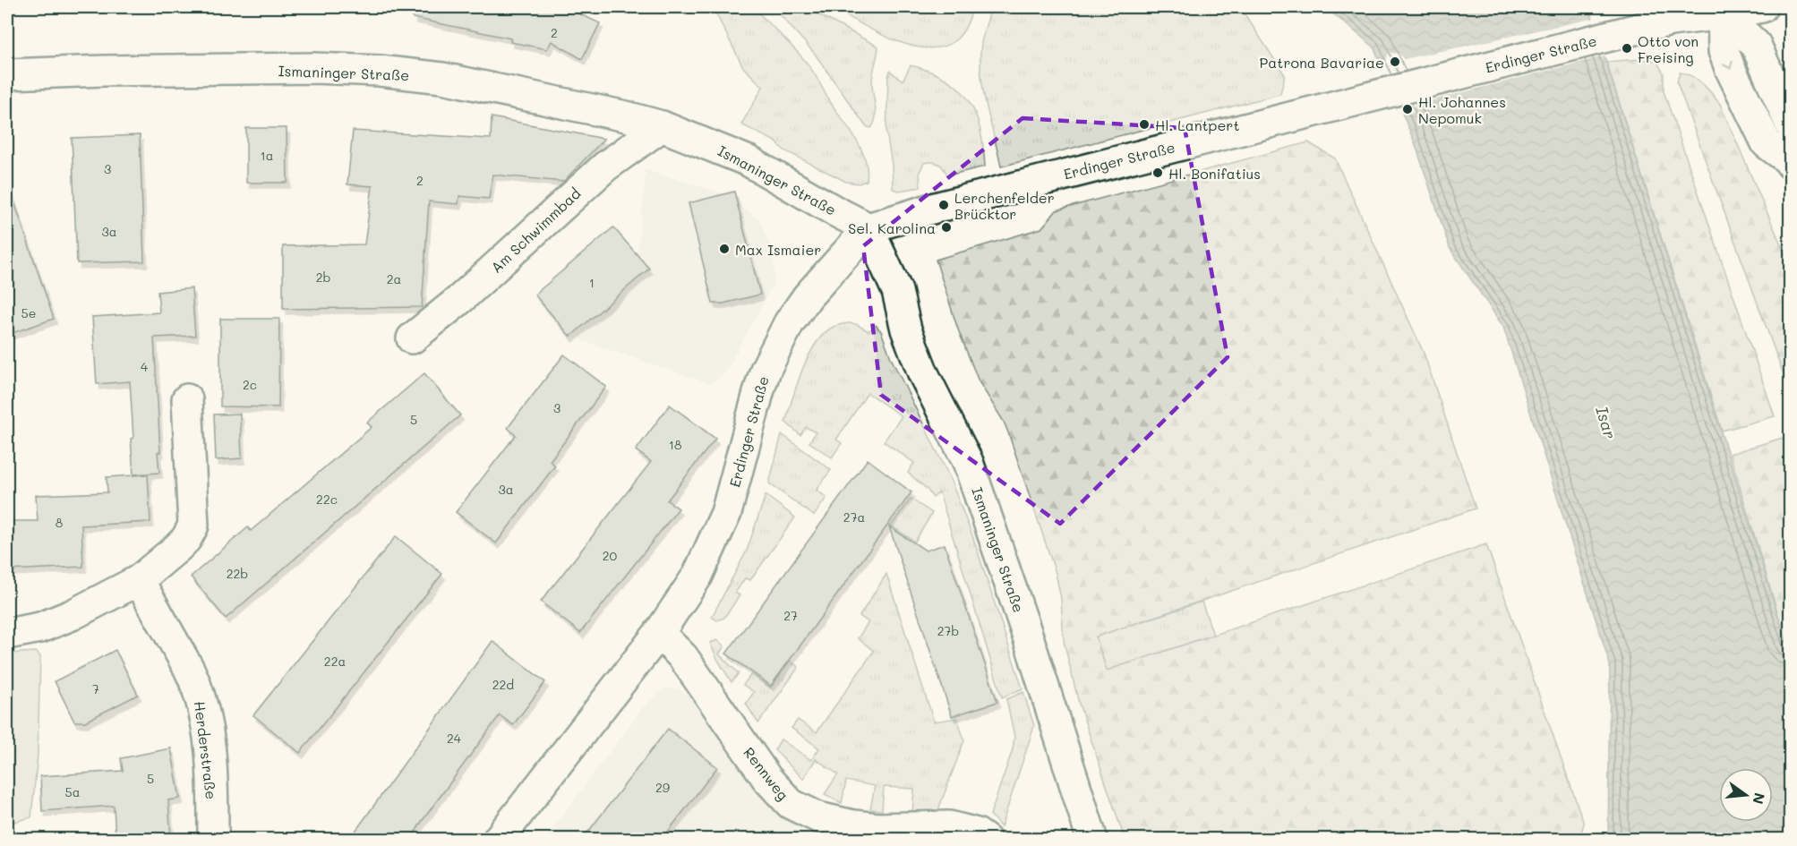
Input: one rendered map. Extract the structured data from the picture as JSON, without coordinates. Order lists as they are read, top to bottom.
{
  "streets": {
    "street": [
      "Erdinger Straße",
      "Ismaninger Straße",
      "Am Schwimmbad",
      "Herderstraße",
      "Rennweg"
    ]
  },
  "crossings": [
    ["Erdinger Straße", "Ismaninger Straße"],
    ["Erdinger Straße", "Rennweg"],
    ["Ismaninger Straße", "Am Schwimmbad"]
  ],
  "water": ["Isar"],
  "places": [
    "Otto von Freising",
    "Patrona Bavariae",
    "Hl. Johannes Nepomuk",
    "Hl. Lantpert",
    "Hl. Bonifatius",
    "Lerchenfelder Brücktor",
    "Sel. Karolina",
    "Max Ismaier"
  ],
  "house_numbers": [
    "2",
    "1a",
    "3",
    "2",
    "3a",
    "2b",
    "2a",
    "1",
    "5e",
    "4",
    "2c",
    "3",
    "5",
    "18",
    "3a",
    "22c",
    "27a",
    "8",
    "20",
    "22b",
    "27",
    "27b",
    "22a",
    "22d",
    "7",
    "24",
    "5",
    "29",
    "5a"
  ],
  "north": "right"
}
